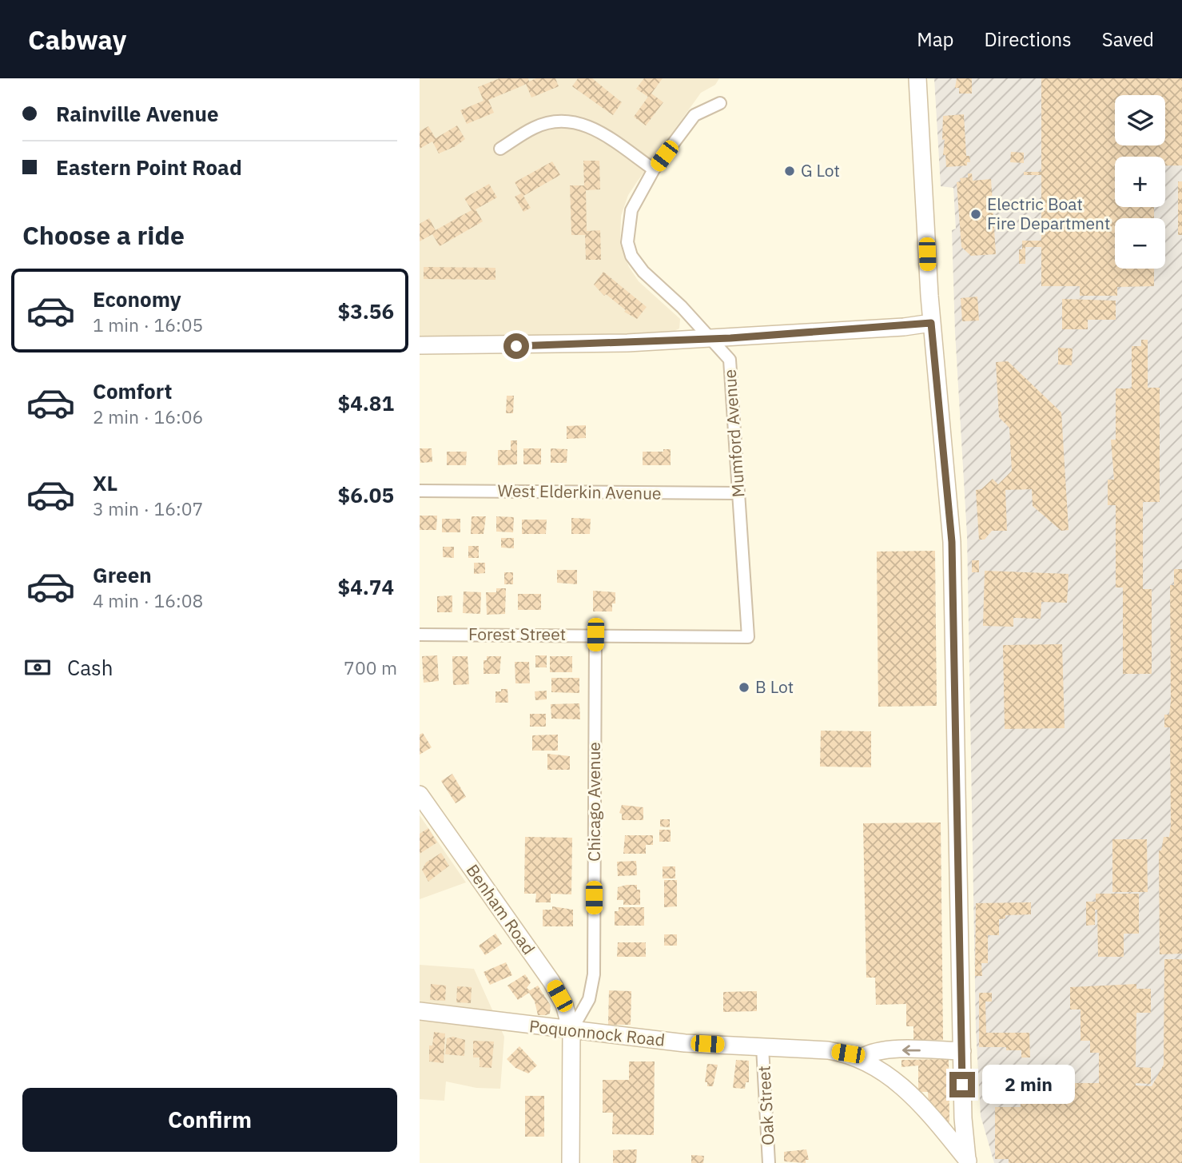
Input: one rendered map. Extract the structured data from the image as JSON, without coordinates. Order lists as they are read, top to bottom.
{
  "streets": {
    "main road": ["Benham Road", "Poquonnock Road"],
    "street": [
      "Mumford Avenue",
      "West Elderkin Avenue",
      "Forest Street",
      "Chicago Avenue",
      "Oak Street"
    ]
  },
  "crossings": [
    ["Mumford Avenue", "West Elderkin Avenue"],
    ["Mumford Avenue", "Forest Street"],
    ["Forest Street", "Chicago Avenue"],
    ["Chicago Avenue", "Benham Road"],
    ["Chicago Avenue", "Poquonnock Road"],
    ["Benham Road", "Poquonnock Road"],
    ["Poquonnock Road", "Oak Street"]
  ],
  "places": ["G Lot", "Electric Boat Fire Department", "B Lot"],
  "page": {
    "header": "Cabway",
    "nav": ["Map", "Directions", "Saved"],
    "banner": ["Rainville Avenue", "Eastern Point Road"],
    "map_buttons": ["+", "−"],
    "heading": "Choose a ride",
    "list": [
      {
        "name": "Economy",
        "note": "1 min · 16:05",
        "value": "$3.56"
      },
      {
        "name": "Comfort",
        "note": "2 min · 16:06",
        "value": "$4.81"
      },
      {
        "name": "XL",
        "note": "3 min · 16:07",
        "value": "$6.05"
      },
      {
        "name": "Green",
        "note": "4 min · 16:08",
        "value": "$4.74"
      }
    ],
    "pay": ["Cash", "700 m"],
    "bubble": "2 min",
    "buttons": "Confirm"
  }
}
